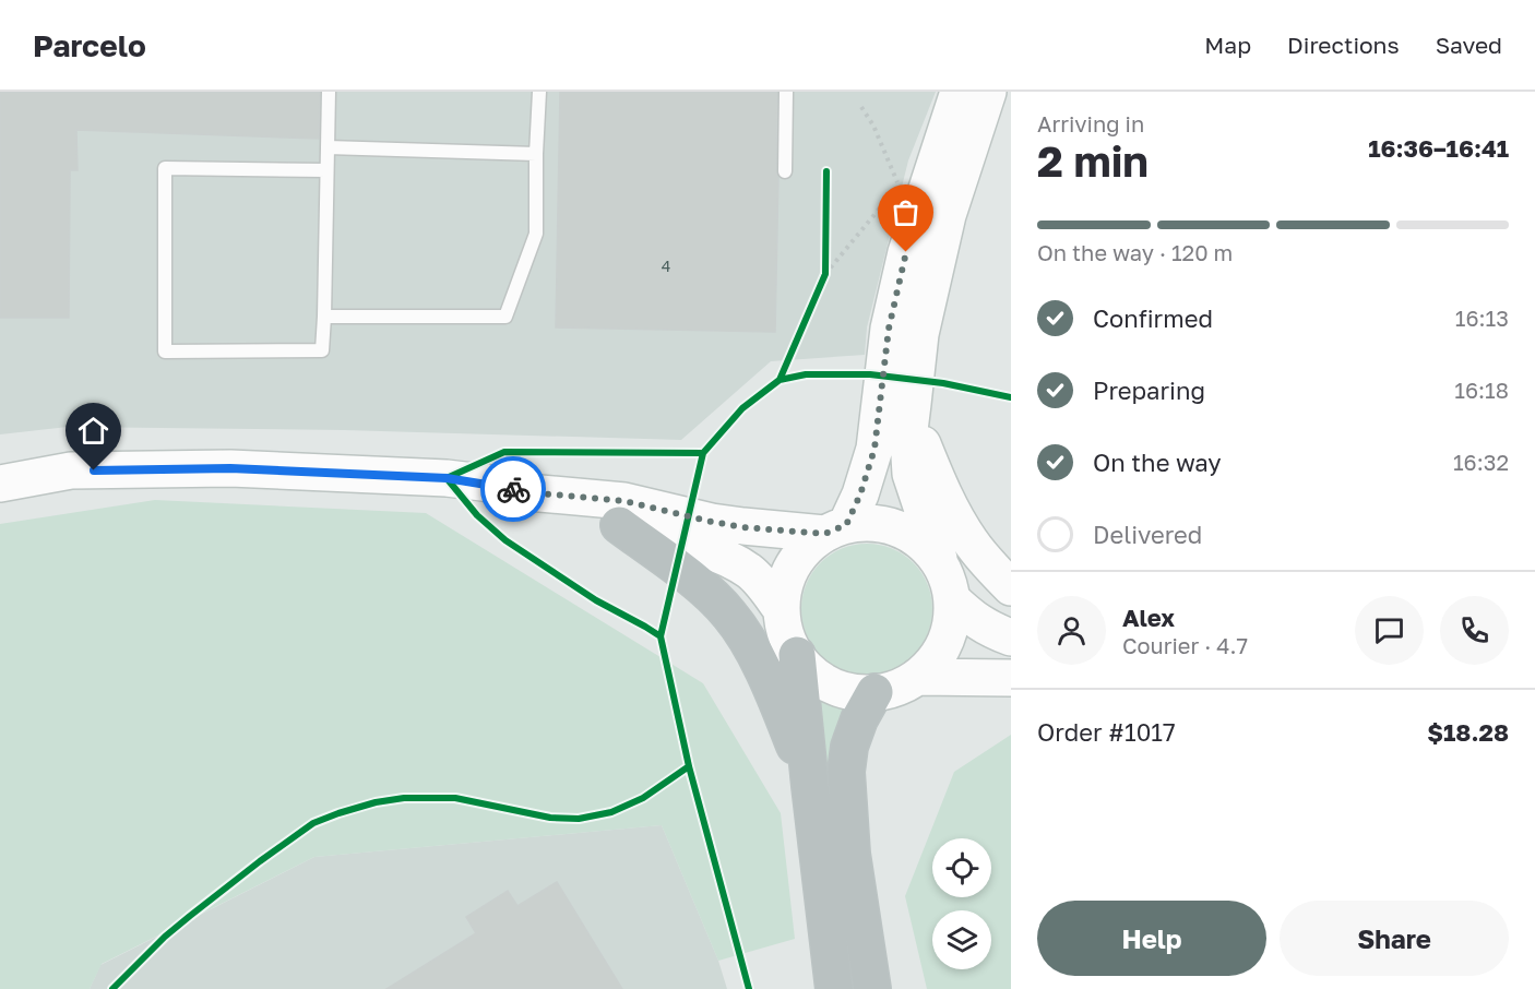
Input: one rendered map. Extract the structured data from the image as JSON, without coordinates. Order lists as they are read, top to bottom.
{
  "house_numbers": ["4"],
  "page": {
    "header": "Parcelo",
    "nav": ["Map", "Directions", "Saved"],
    "heading": ["2 min", "Arriving in", "16:36–16:41"],
    "panel": [
      "Alex",
      "Courier · 4.7",
      "Order #1017",
      "$18.28"
    ],
    "bar": "On the way · 120 m",
    "list": [
      ["Confirmed", "16:13"],
      ["Preparing", "16:18"],
      ["On the way", "16:32"],
      "Delivered"
    ],
    "buttons": ["Help", "Share"]
  }
}
